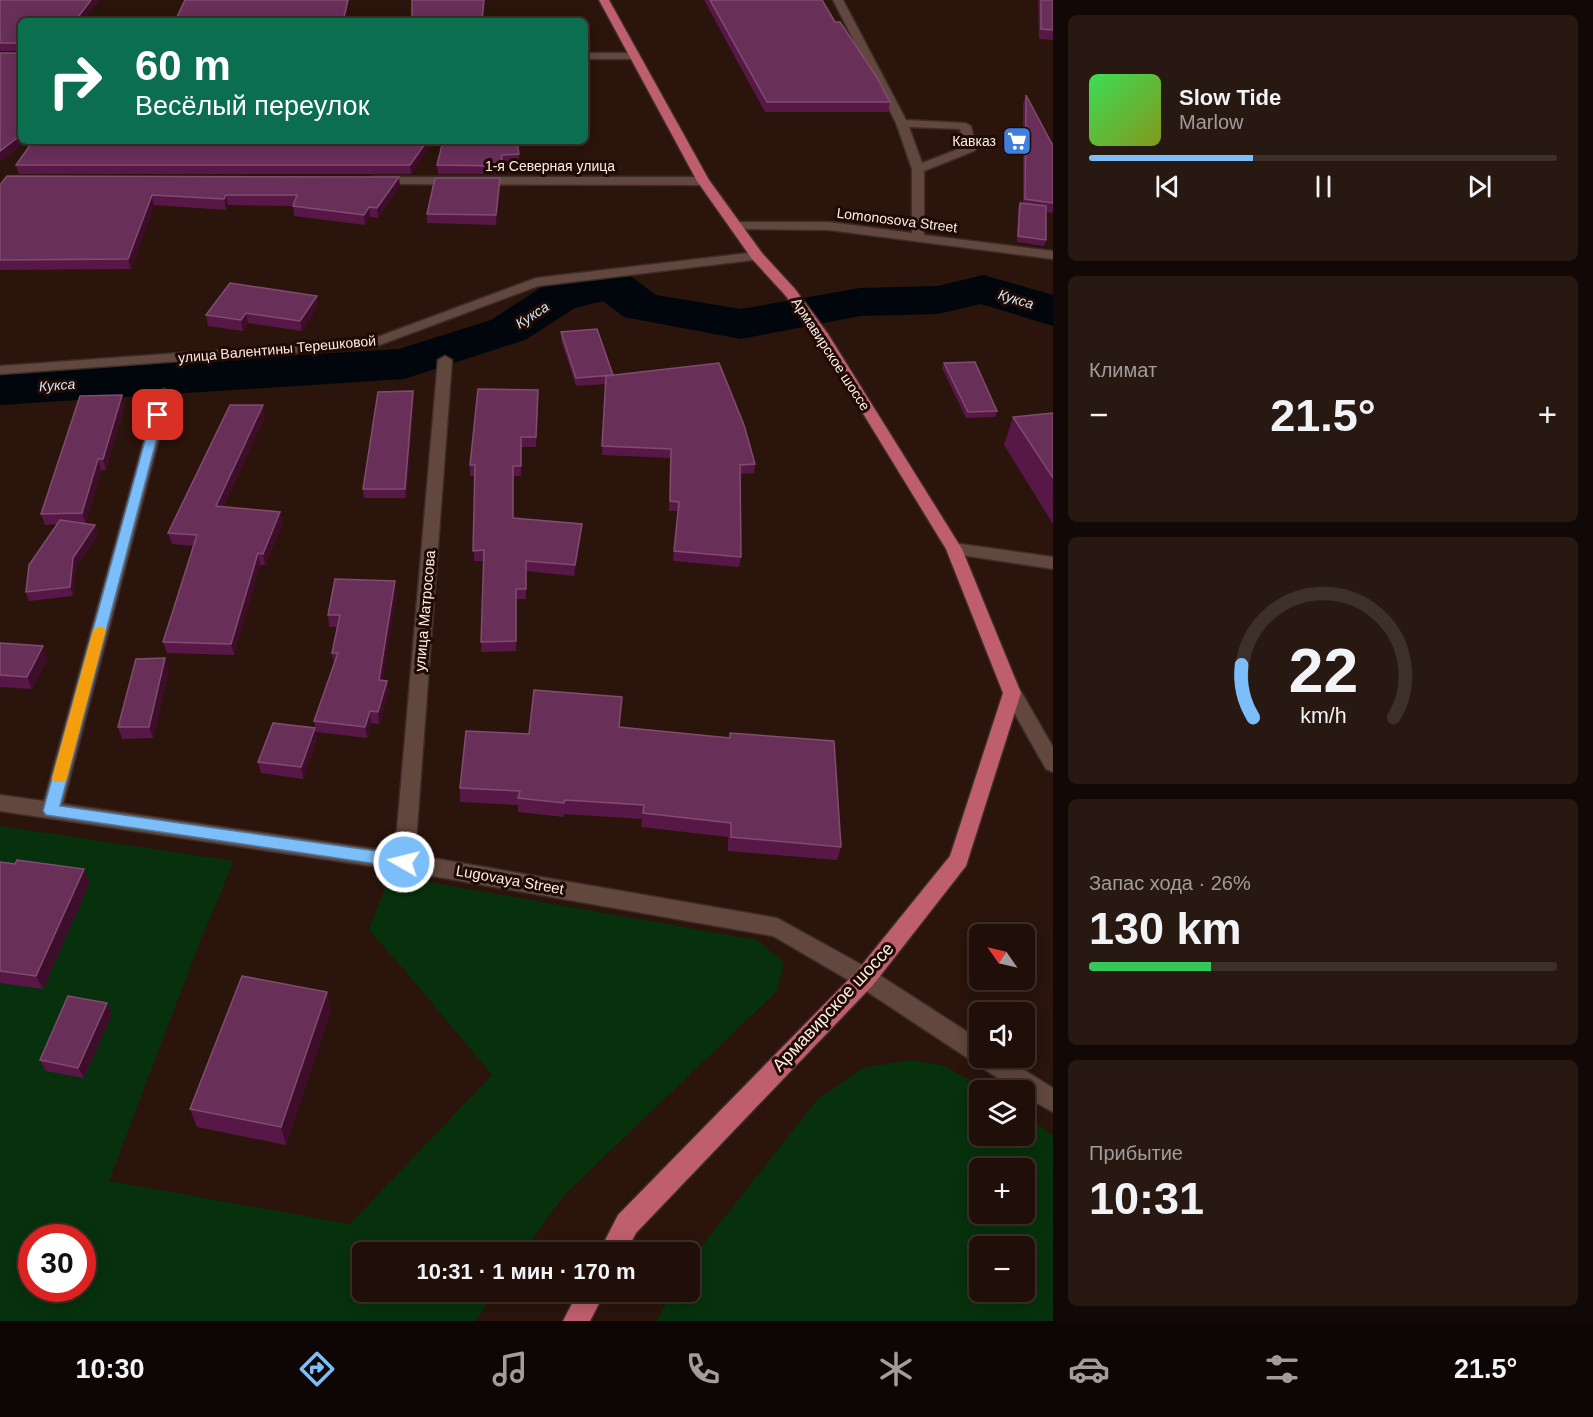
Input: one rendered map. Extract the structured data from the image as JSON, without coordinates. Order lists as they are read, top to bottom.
{
  "streets": {
    "main road": ["Армавирское шоссе"],
    "street": [
      "1-я Северная улица",
      "Lomonosova Street",
      "улица Валентины Терешковой",
      "улица Матросова",
      "Lugovaya Street"
    ]
  },
  "crossings": [
    ["1-я Северная улица", "Армавирское шоссе"],
    ["Lomonosova Street", "Армавирское шоссе"],
    ["улица Валентины Терешковой", "Армавирское шоссе"],
    ["Армавирское шоссе", "Lugovaya Street"],
    ["улица Матросова", "Lugovaya Street"]
  ],
  "water": ["Кукса"],
  "places": {
    "supermarket": ["Кавказ"]
  },
  "north": "top left",
  "page": {
    "turn": ["60 m", "Весёлый переулок"],
    "song": ["Slow Tide", "Marlow"],
    "tile": [
      "Климат",
      ["Запас хода · 26%", "130 km"],
      ["Прибытие", "10:31"]
    ],
    "heat": ["−", "21.5°", "+"],
    "map_buttons": ["+", "−"],
    "limit": "30",
    "trip": "10:31 · 1 мин · 170 m",
    "tabs": ["10:30", "21.5°"],
    "gauge": ["22", "km/h"]
  }
}
